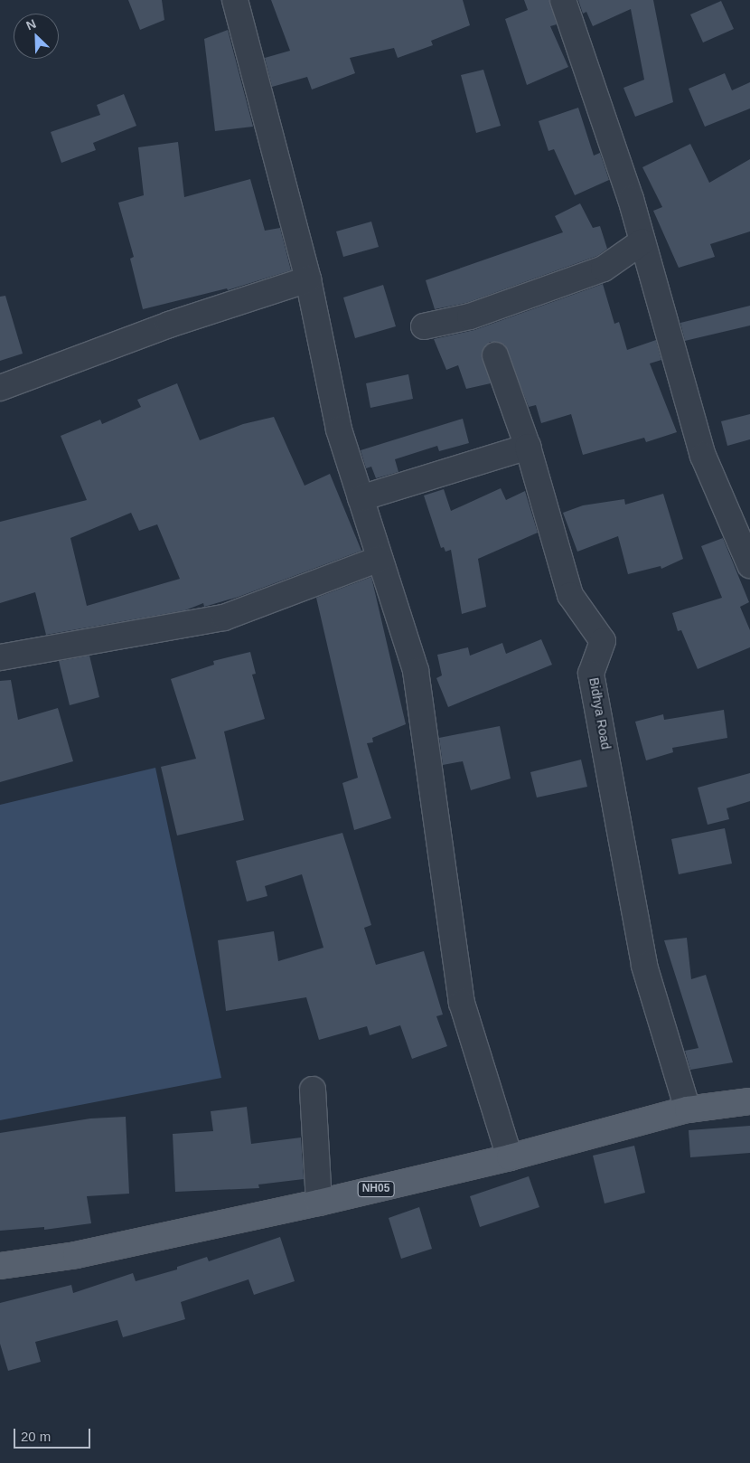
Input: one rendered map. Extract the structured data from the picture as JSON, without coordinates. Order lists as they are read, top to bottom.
{
  "streets": {
    "main road": ["NH05"],
    "street": ["Bidhya Road"]
  },
  "crossings": [
    ["Bidhya Road", "NH05"]
  ],
  "scale_bar": "20 m",
  "north": "top left"
}
